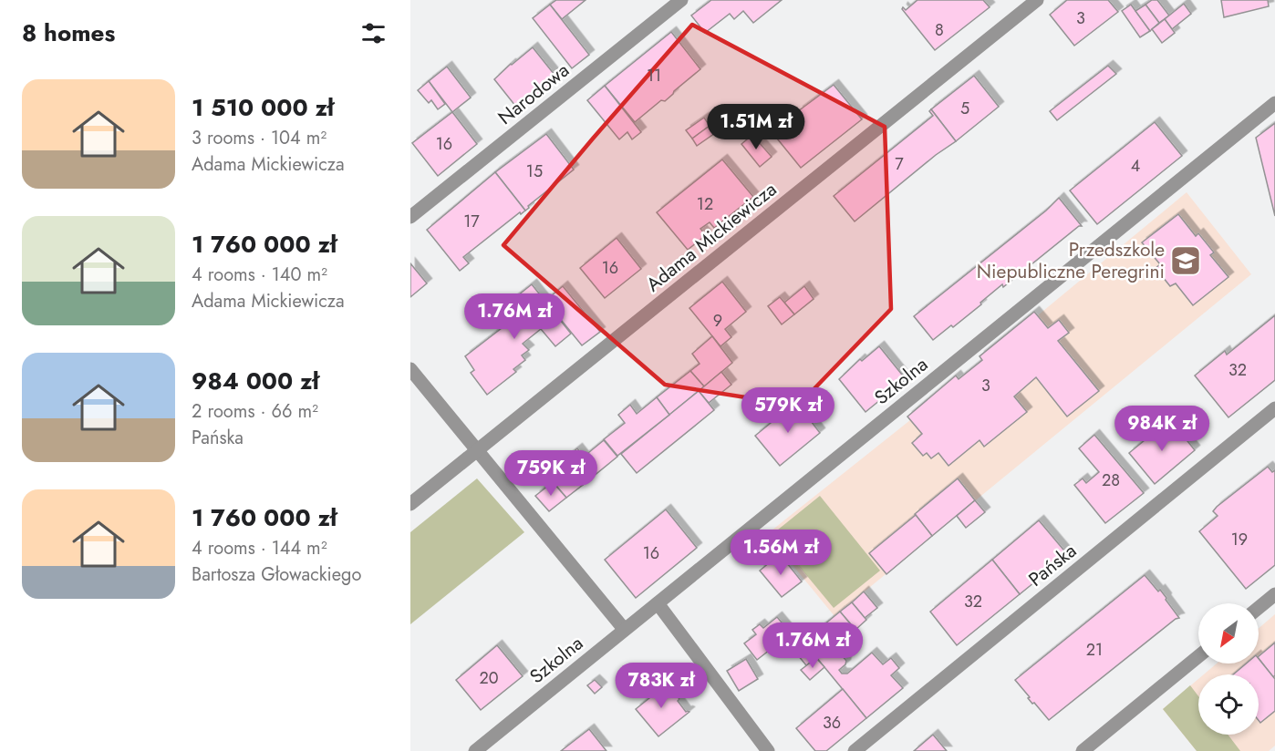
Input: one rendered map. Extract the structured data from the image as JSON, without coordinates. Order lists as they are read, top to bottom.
{
  "streets": {
    "street": [
      "Narodowa",
      "Adama Mickiewicza",
      "Szkolna",
      "Pańska"
    ]
  },
  "places": {
    "school or university": ["Przedszkole Niepubliczne Peregrini"]
  },
  "house_numbers": [
    "3",
    "8",
    "11",
    "5",
    "16",
    "7",
    "4",
    "15",
    "12",
    "17",
    "16",
    "9",
    "32",
    "3",
    "28",
    "19",
    "16",
    "32",
    "21",
    "20",
    "36"
  ],
  "north": "bottom left",
  "page": {
    "heading": "8 homes",
    "list": [
      {
        "name": "1 510 000 zł",
        "note": "3 rooms · 104 m² · Adama Mickiewicza"
      },
      {
        "name": "1 760 000 zł",
        "note": "4 rooms · 140 m² · Adama Mickiewicza"
      },
      {
        "name": "984 000 zł",
        "note": "2 rooms · 66 m² · Pańska"
      },
      {
        "name": "1 760 000 zł",
        "note": "4 rooms · 144 m² · Bartosza Głowackiego"
      }
    ],
    "price": [
      "1.51M zł",
      "1.76M zł",
      "579K zł",
      "984K zł",
      "759K zł",
      "1.56M zł",
      "1.76M zł",
      "783K zł"
    ]
  }
}
